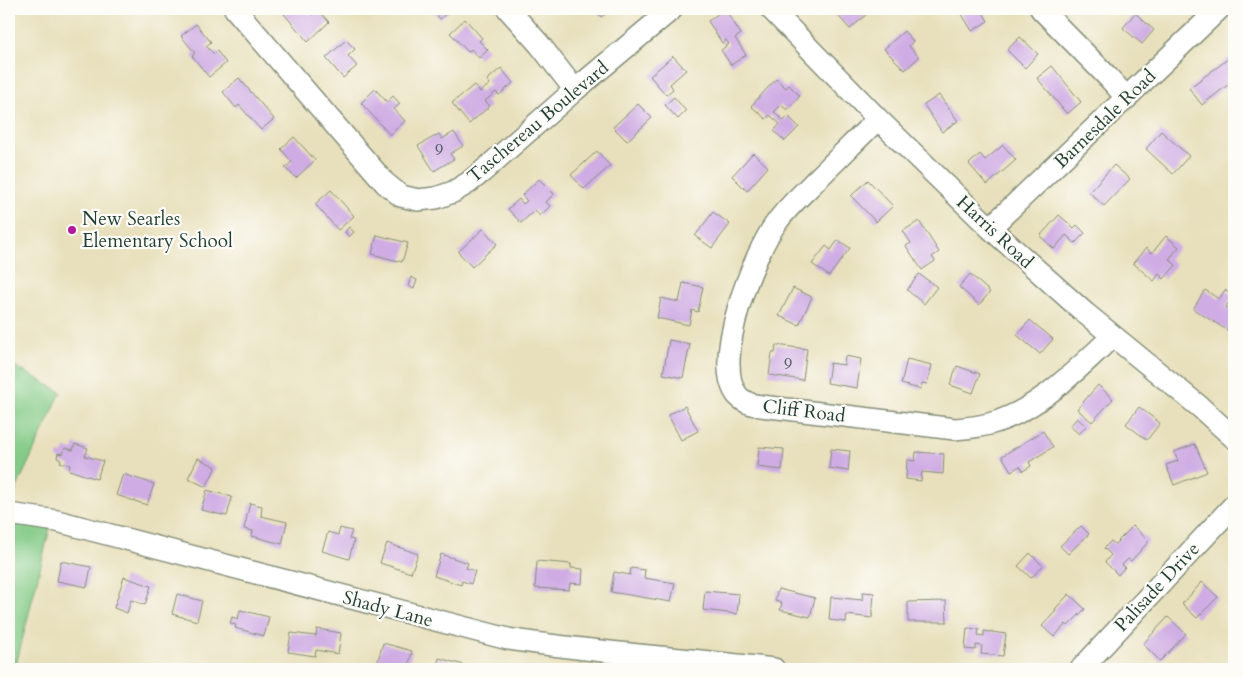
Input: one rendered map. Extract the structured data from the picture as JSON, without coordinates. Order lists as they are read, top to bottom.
{
  "streets": {
    "street": [
      "Barnesdale Road",
      "Taschereau Boulevard",
      "Harris Road",
      "Cliff Road",
      "Palisade Drive",
      "Shady Lane"
    ]
  },
  "crossings": [
    ["Barnesdale Road", "Harris Road"],
    ["Harris Road", "Cliff Road"]
  ],
  "places": ["New Searles Elementary School"],
  "house_numbers": ["9", "9"]
}
